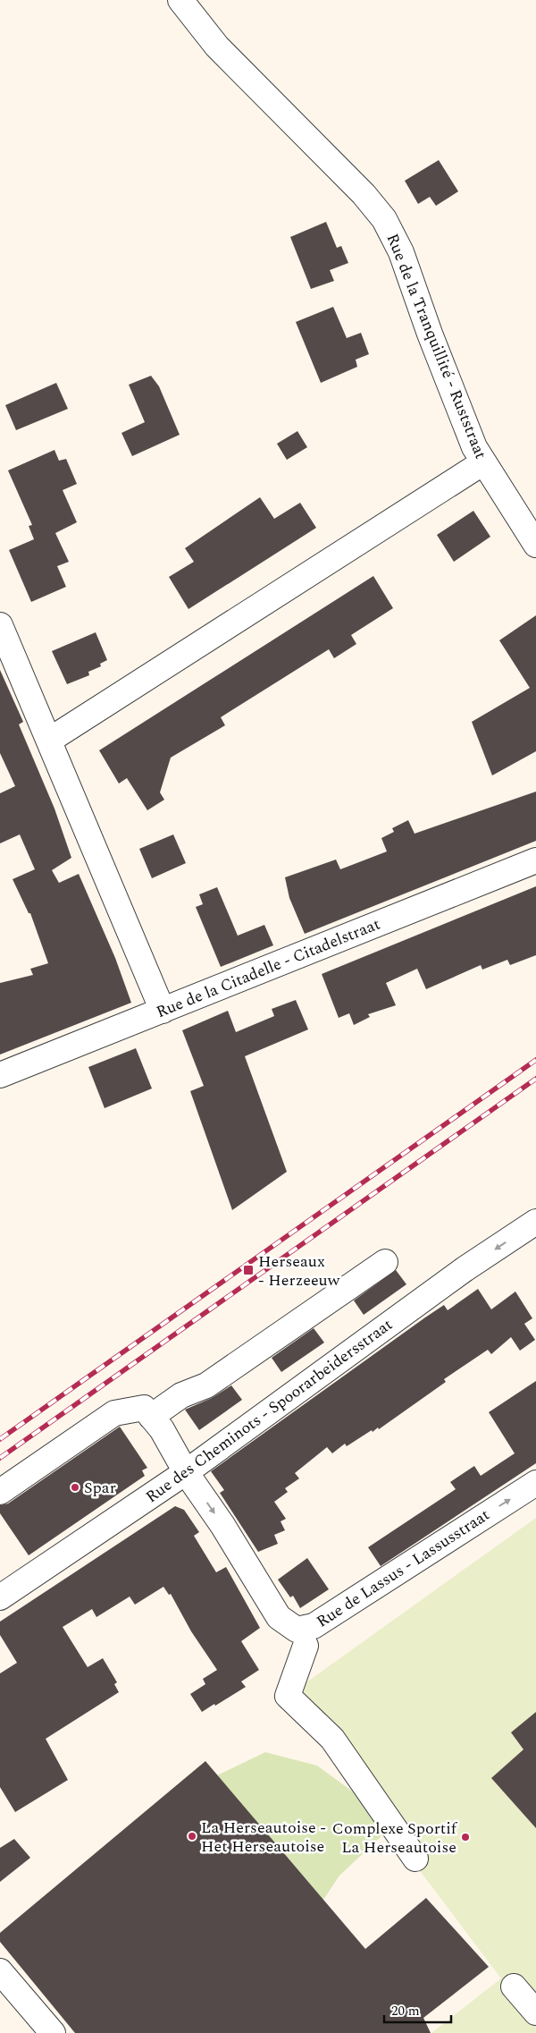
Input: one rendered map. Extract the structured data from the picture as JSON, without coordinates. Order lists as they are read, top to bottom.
{
  "streets": {
    "street": [
      "Rue de la Tranquillité - Ruststraat",
      "Rue de la Citadelle - Citadelstraat",
      "Rue des Cheminots - Spoorarbeidersstraat",
      "Rue de Lassus - Lassusstraat"
    ]
  },
  "crossings": [
    ["Rue des Cheminots - Spoorarbeidersstraat", "Rue de Lassus - Lassusstraat"]
  ],
  "places": {
    "transit": ["Herseaux - Herzeeuw"],
    "other": ["Spar", "La Herseautoise - Het Herseautoise", "Complexe Sportif La Herseautoise"]
  },
  "scale_bar": "20 m"
}
